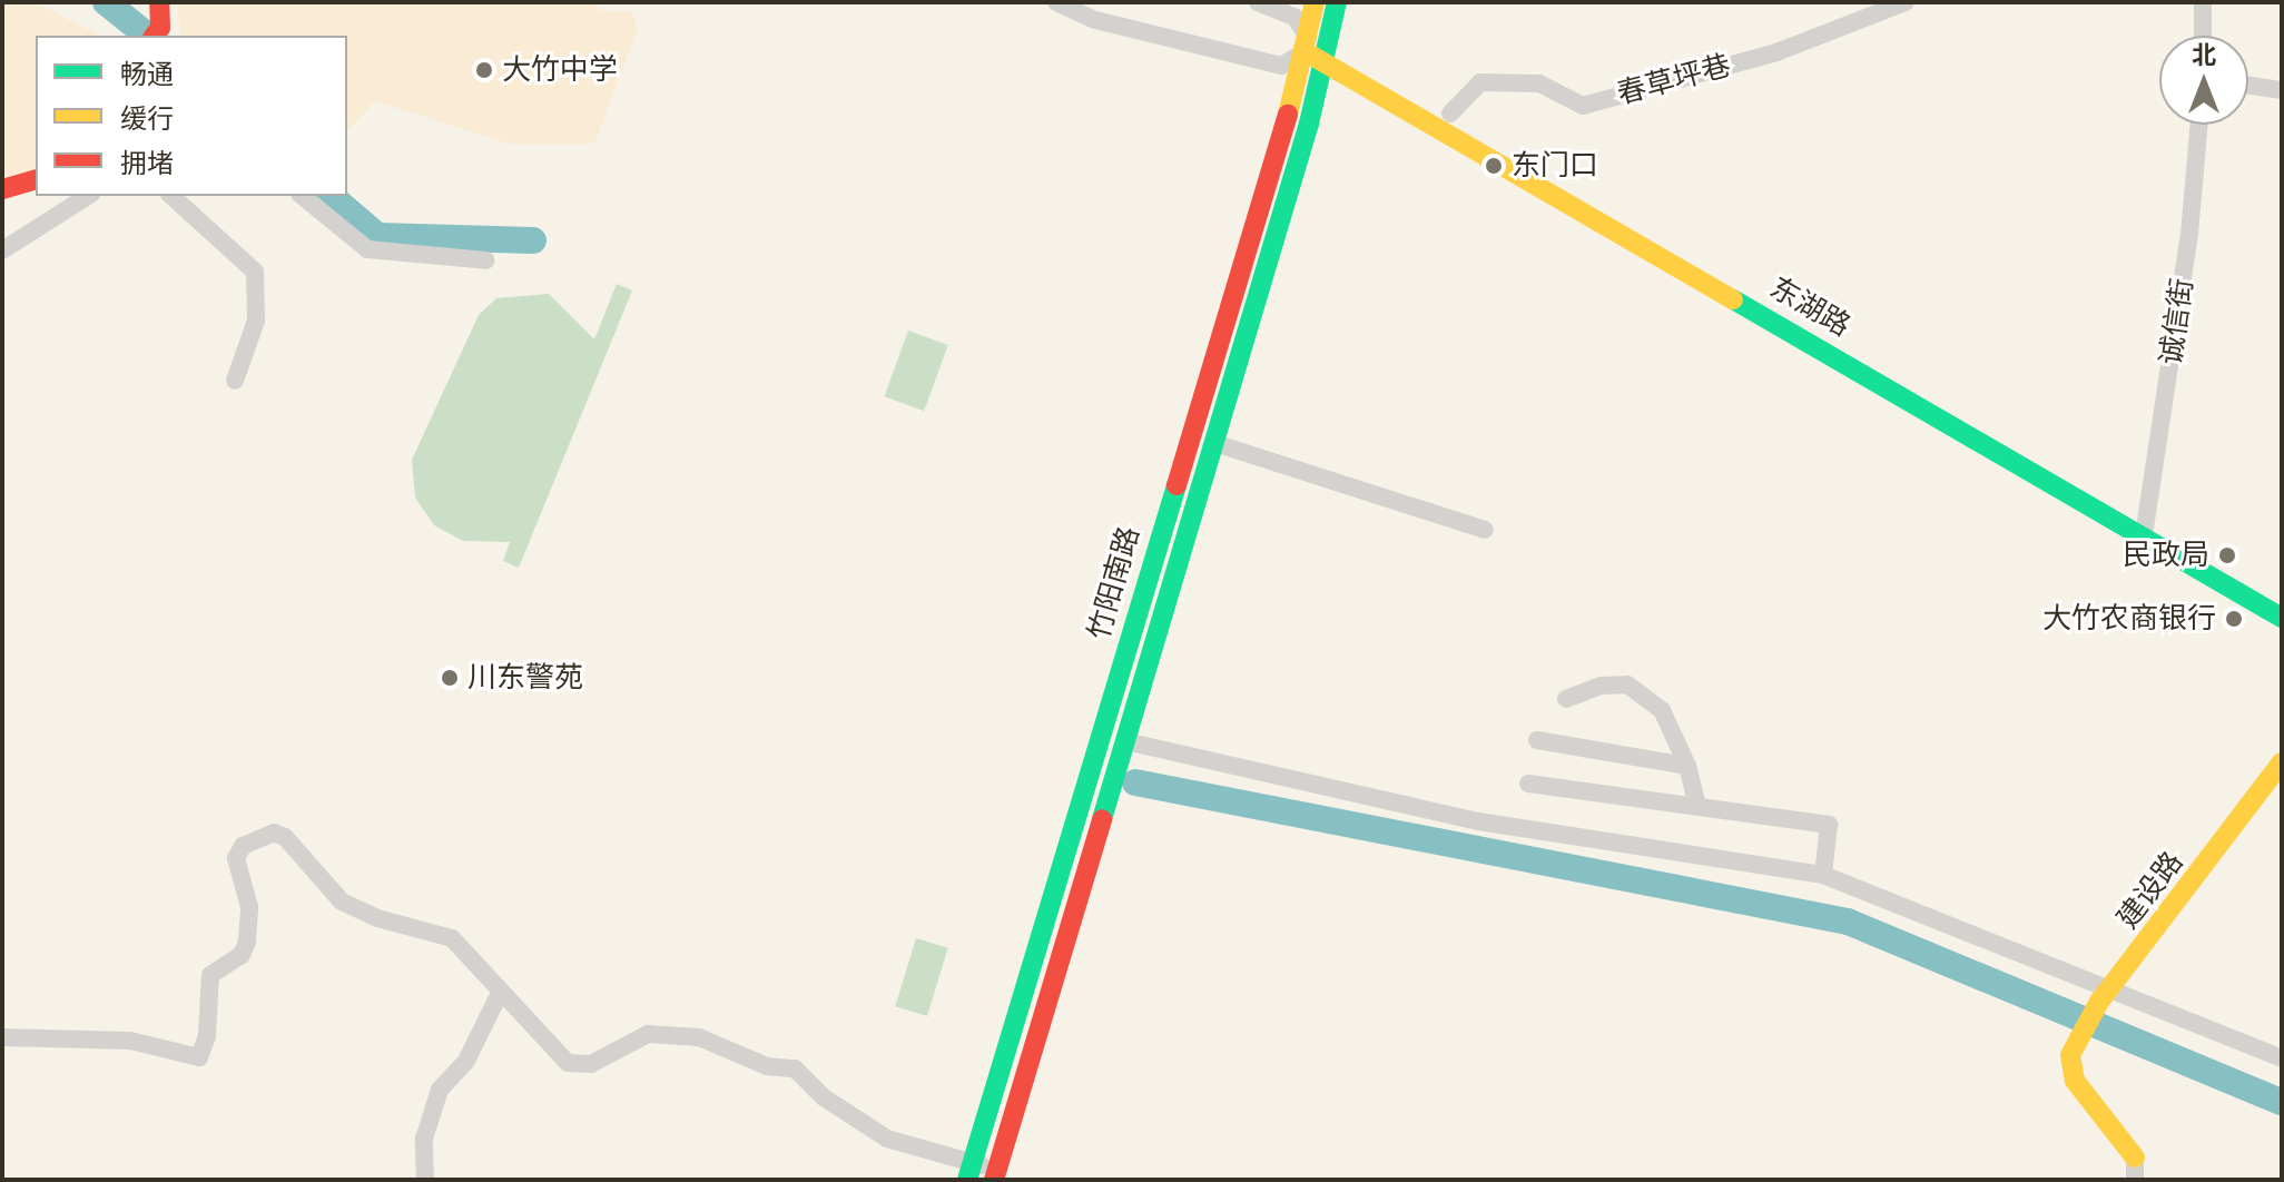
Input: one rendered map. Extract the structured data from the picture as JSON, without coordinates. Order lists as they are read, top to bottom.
{
  "streets": {
    "main road": ["东湖路", "竹阳南路", "建设路"],
    "street": ["春草坪巷", "诚信街"]
  },
  "crossings": [
    ["春草坪巷", "东湖路"],
    ["东湖路", "诚信街"],
    ["东湖路", "竹阳南路"]
  ],
  "places": [
    "大竹中学",
    "东门口",
    "民政局",
    "大竹农商银行",
    "川东警苑"
  ],
  "legend": ["畅通", "缓行", "拥堵"],
  "north": "top"
}
